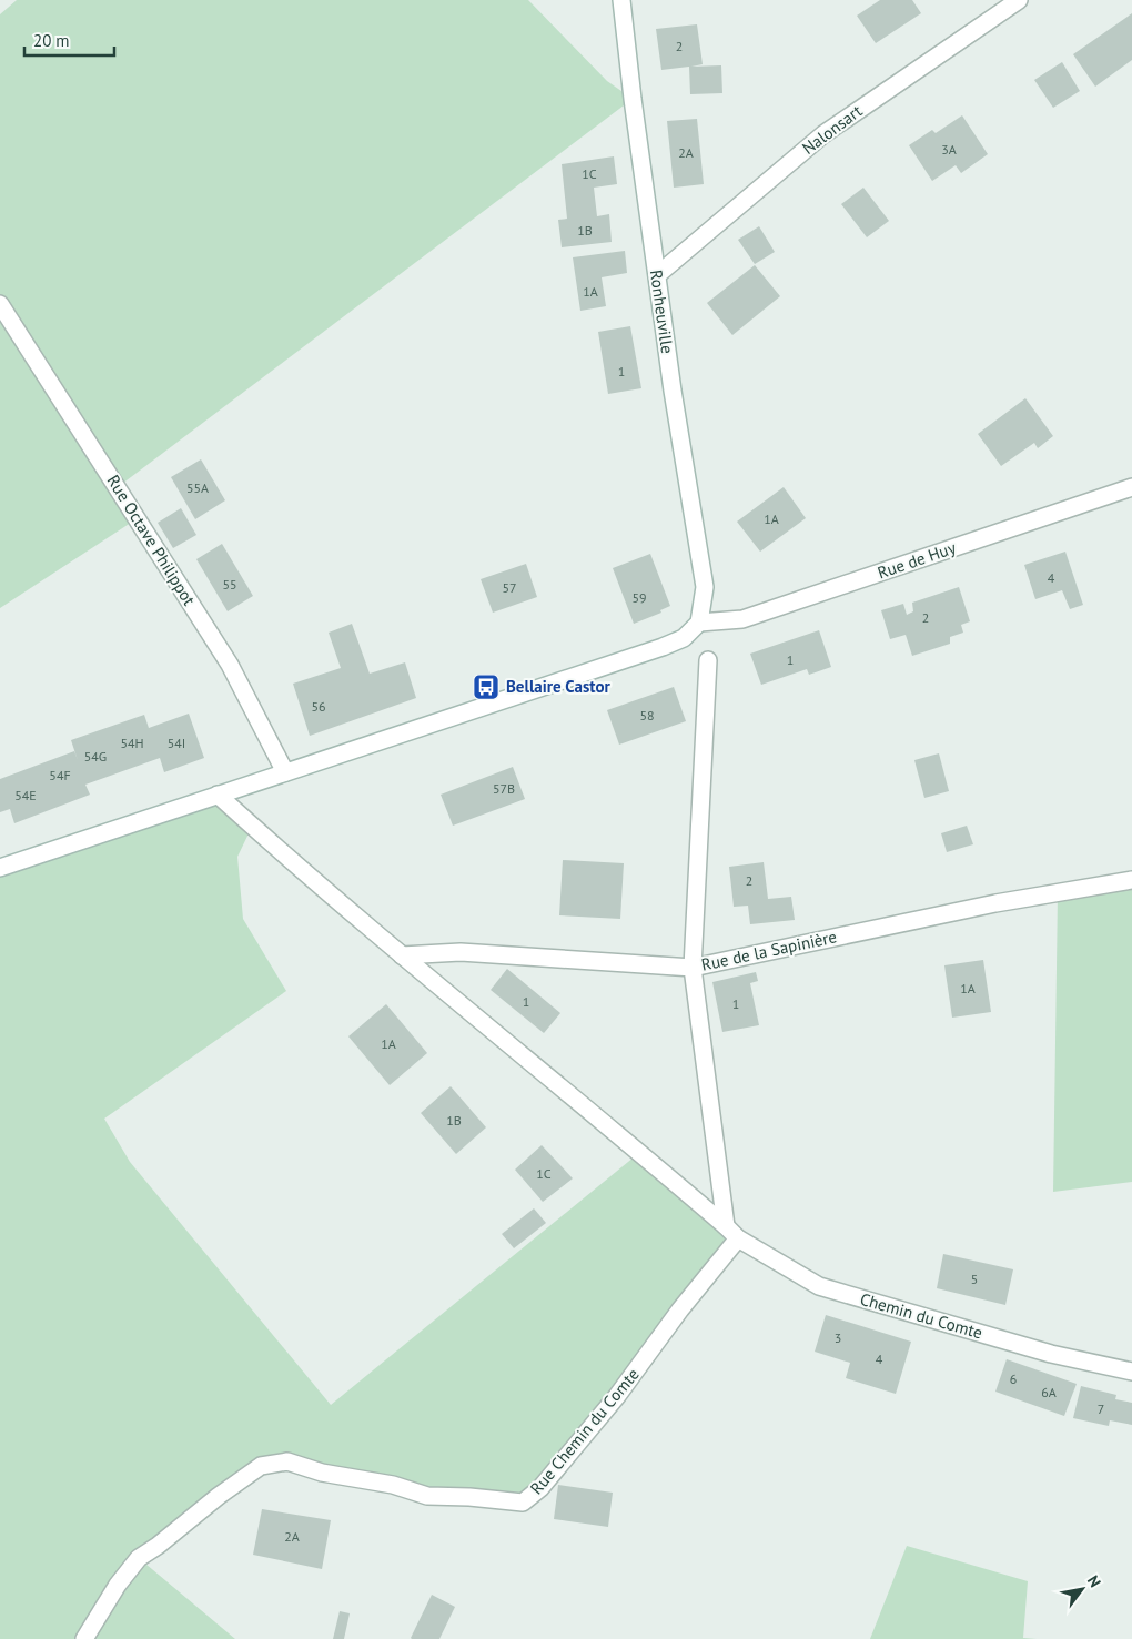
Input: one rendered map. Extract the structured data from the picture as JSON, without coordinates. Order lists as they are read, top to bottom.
{
  "streets": {
    "street": [
      "Nalonsart",
      "Ronheuville",
      "Rue Octave Philippot",
      "Rue de Huy",
      "Rue de la Sapinière",
      "Chemin du Comte",
      "Rue Chemin du Comte"
    ]
  },
  "crossings": [
    ["Nalonsart", "Ronheuville"],
    ["Ronheuville", "Rue de Huy"],
    ["Rue de la Sapinière", "Chemin du Comte"],
    ["Chemin du Comte", "Rue Chemin du Comte"]
  ],
  "places": {
    "bus stop": ["Bellaire Castor"]
  },
  "house_numbers": [
    "2",
    "3A",
    "2A",
    "1C",
    "1B",
    "1A",
    "1",
    "55A",
    "1A",
    "4",
    "55",
    "57",
    "59",
    "2",
    "1",
    "56",
    "58",
    "54H",
    "54I",
    "54G",
    "54F",
    "57B",
    "54E",
    "2",
    "1A",
    "1",
    "1",
    "1A",
    "1B",
    "1C",
    "5",
    "3",
    "4",
    "6",
    "6A",
    "7",
    "2A"
  ],
  "scale_bar": "20 m",
  "north": "top right"
}
